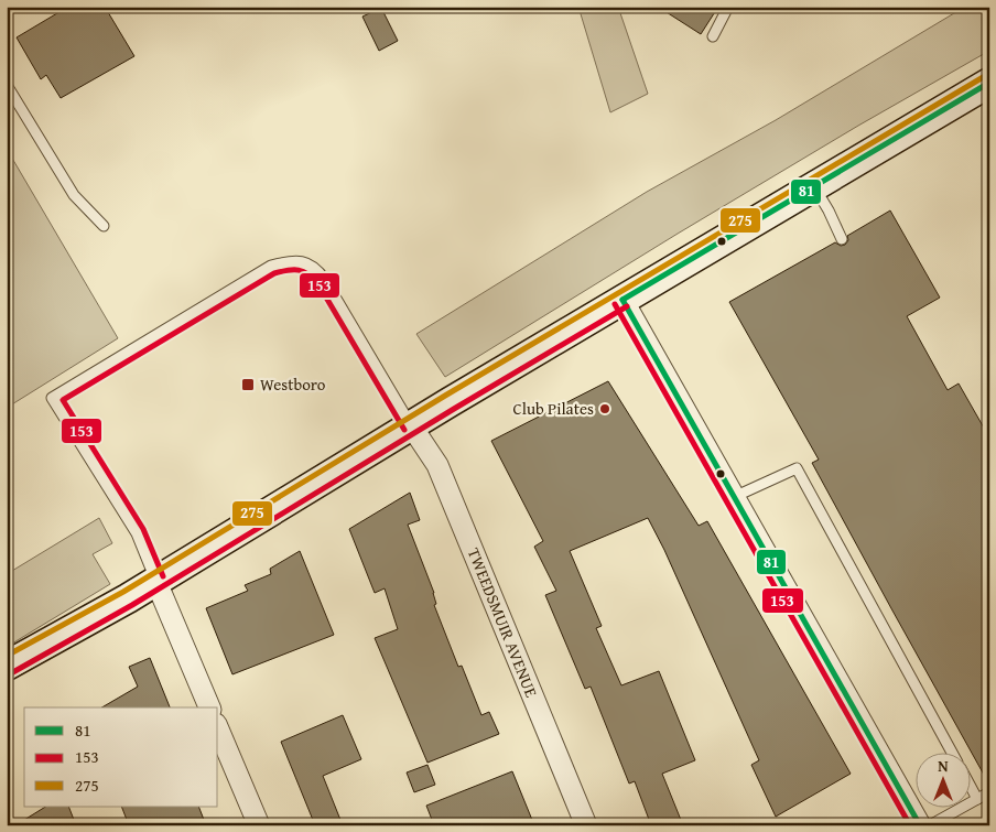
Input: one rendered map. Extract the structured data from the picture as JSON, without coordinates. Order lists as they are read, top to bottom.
{
  "streets": {
    "street": ["TWEEDSMUIR AVENUE"]
  },
  "places": {
    "transit": ["Westboro"],
    "other": ["Club Pilates"]
  },
  "lines": ["transit line 275", "transit line 81", "transit line 153"],
  "legend": ["81", "153", "275"],
  "north": "top"
}
